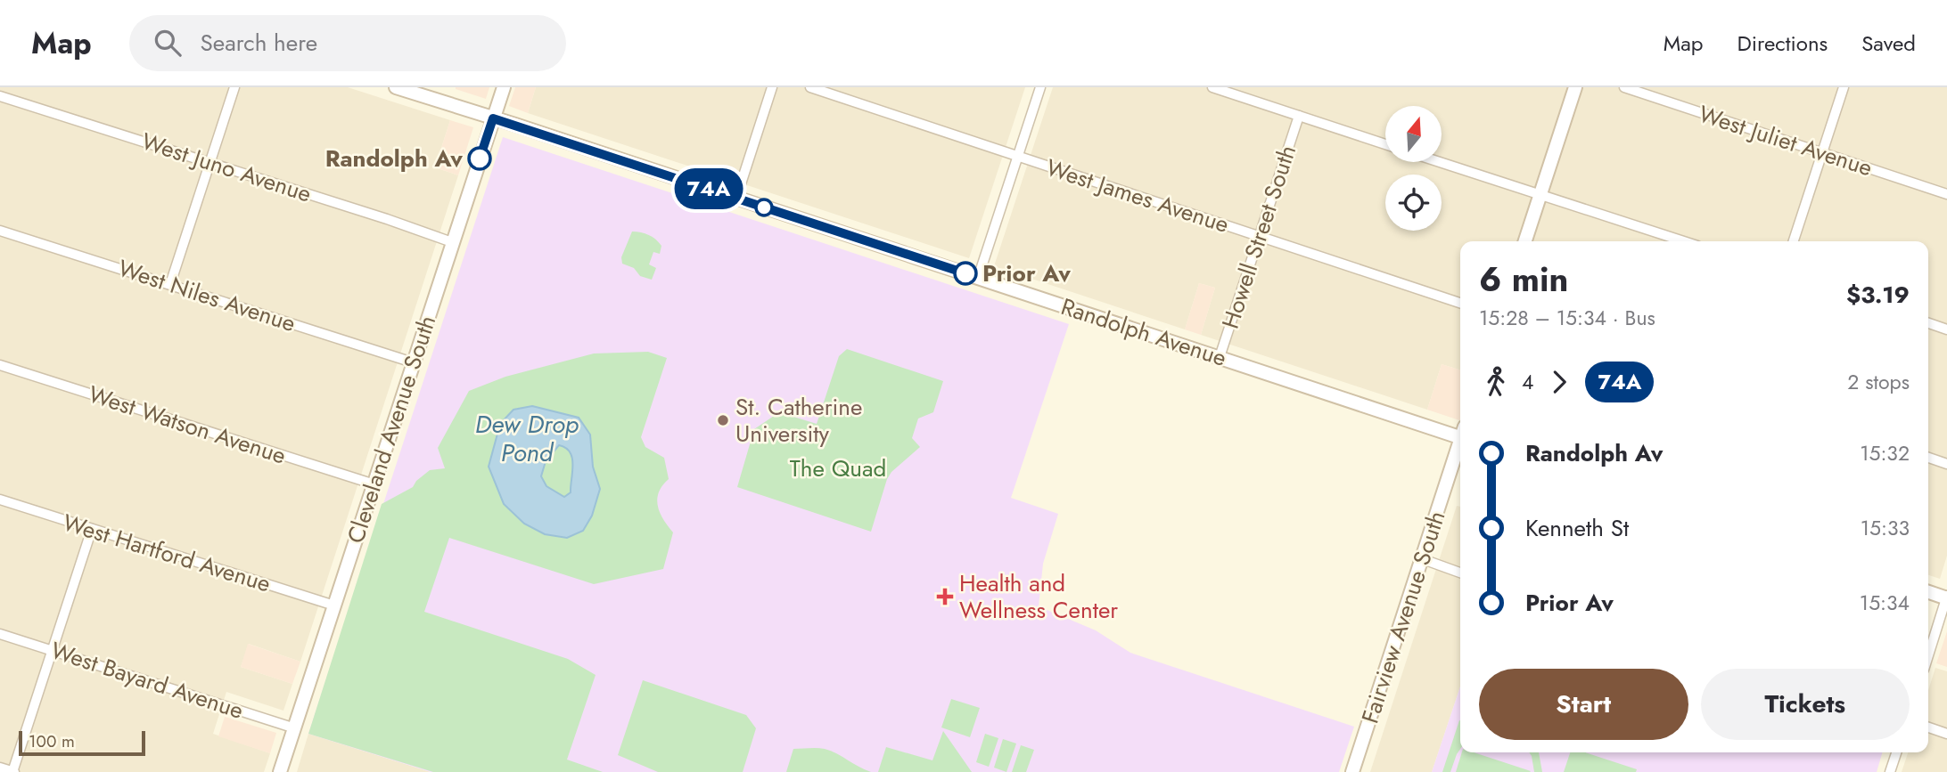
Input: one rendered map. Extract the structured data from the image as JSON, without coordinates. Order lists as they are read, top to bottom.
{
  "streets": {
    "street": [
      "West Juliet Avenue",
      "West Juno Avenue",
      "West James Avenue",
      "Howell Street South",
      "West Niles Avenue",
      "Randolph Avenue",
      "West Watson Avenue",
      "Cleveland Avenue South",
      "West Hartford Avenue",
      "Fairview Avenue South",
      "West Bayard Avenue"
    ]
  },
  "crossings": [
    ["West Juno Avenue", "Cleveland Avenue South"],
    ["West James Avenue", "Howell Street South"],
    ["Howell Street South", "Randolph Avenue"],
    ["West Niles Avenue", "Cleveland Avenue South"],
    ["Randolph Avenue", "Cleveland Avenue South"],
    ["West Watson Avenue", "Cleveland Avenue South"],
    ["Cleveland Avenue South", "West Hartford Avenue"],
    ["Cleveland Avenue South", "West Bayard Avenue"]
  ],
  "water": ["Dew Drop Pond"],
  "parks": ["The Quad"],
  "places": {
    "other": ["Randolph Av", "Prior Av", "St. Catherine University"],
    "health": ["Health and Wellness Center"]
  },
  "lines": ["bus line 74A"],
  "scale_bar": "100 m",
  "north": "top",
  "page": {
    "header": "Map",
    "search": "Search here",
    "nav": ["Map", "Directions", "Saved"],
    "on_map": "74A",
    "heading": ["6 min", "15:28 – 15:34 · Bus", "$3.19"],
    "legs": ["4", "74A", "2 stops"],
    "list": [
      {
        "name": "Randolph Av",
        "value": "15:32"
      },
      {
        "name": "Kenneth St",
        "value": "15:33"
      },
      {
        "name": "Prior Av",
        "value": "15:34"
      }
    ],
    "buttons": ["Start", "Tickets"],
    "scale": "100 m"
  }
}
